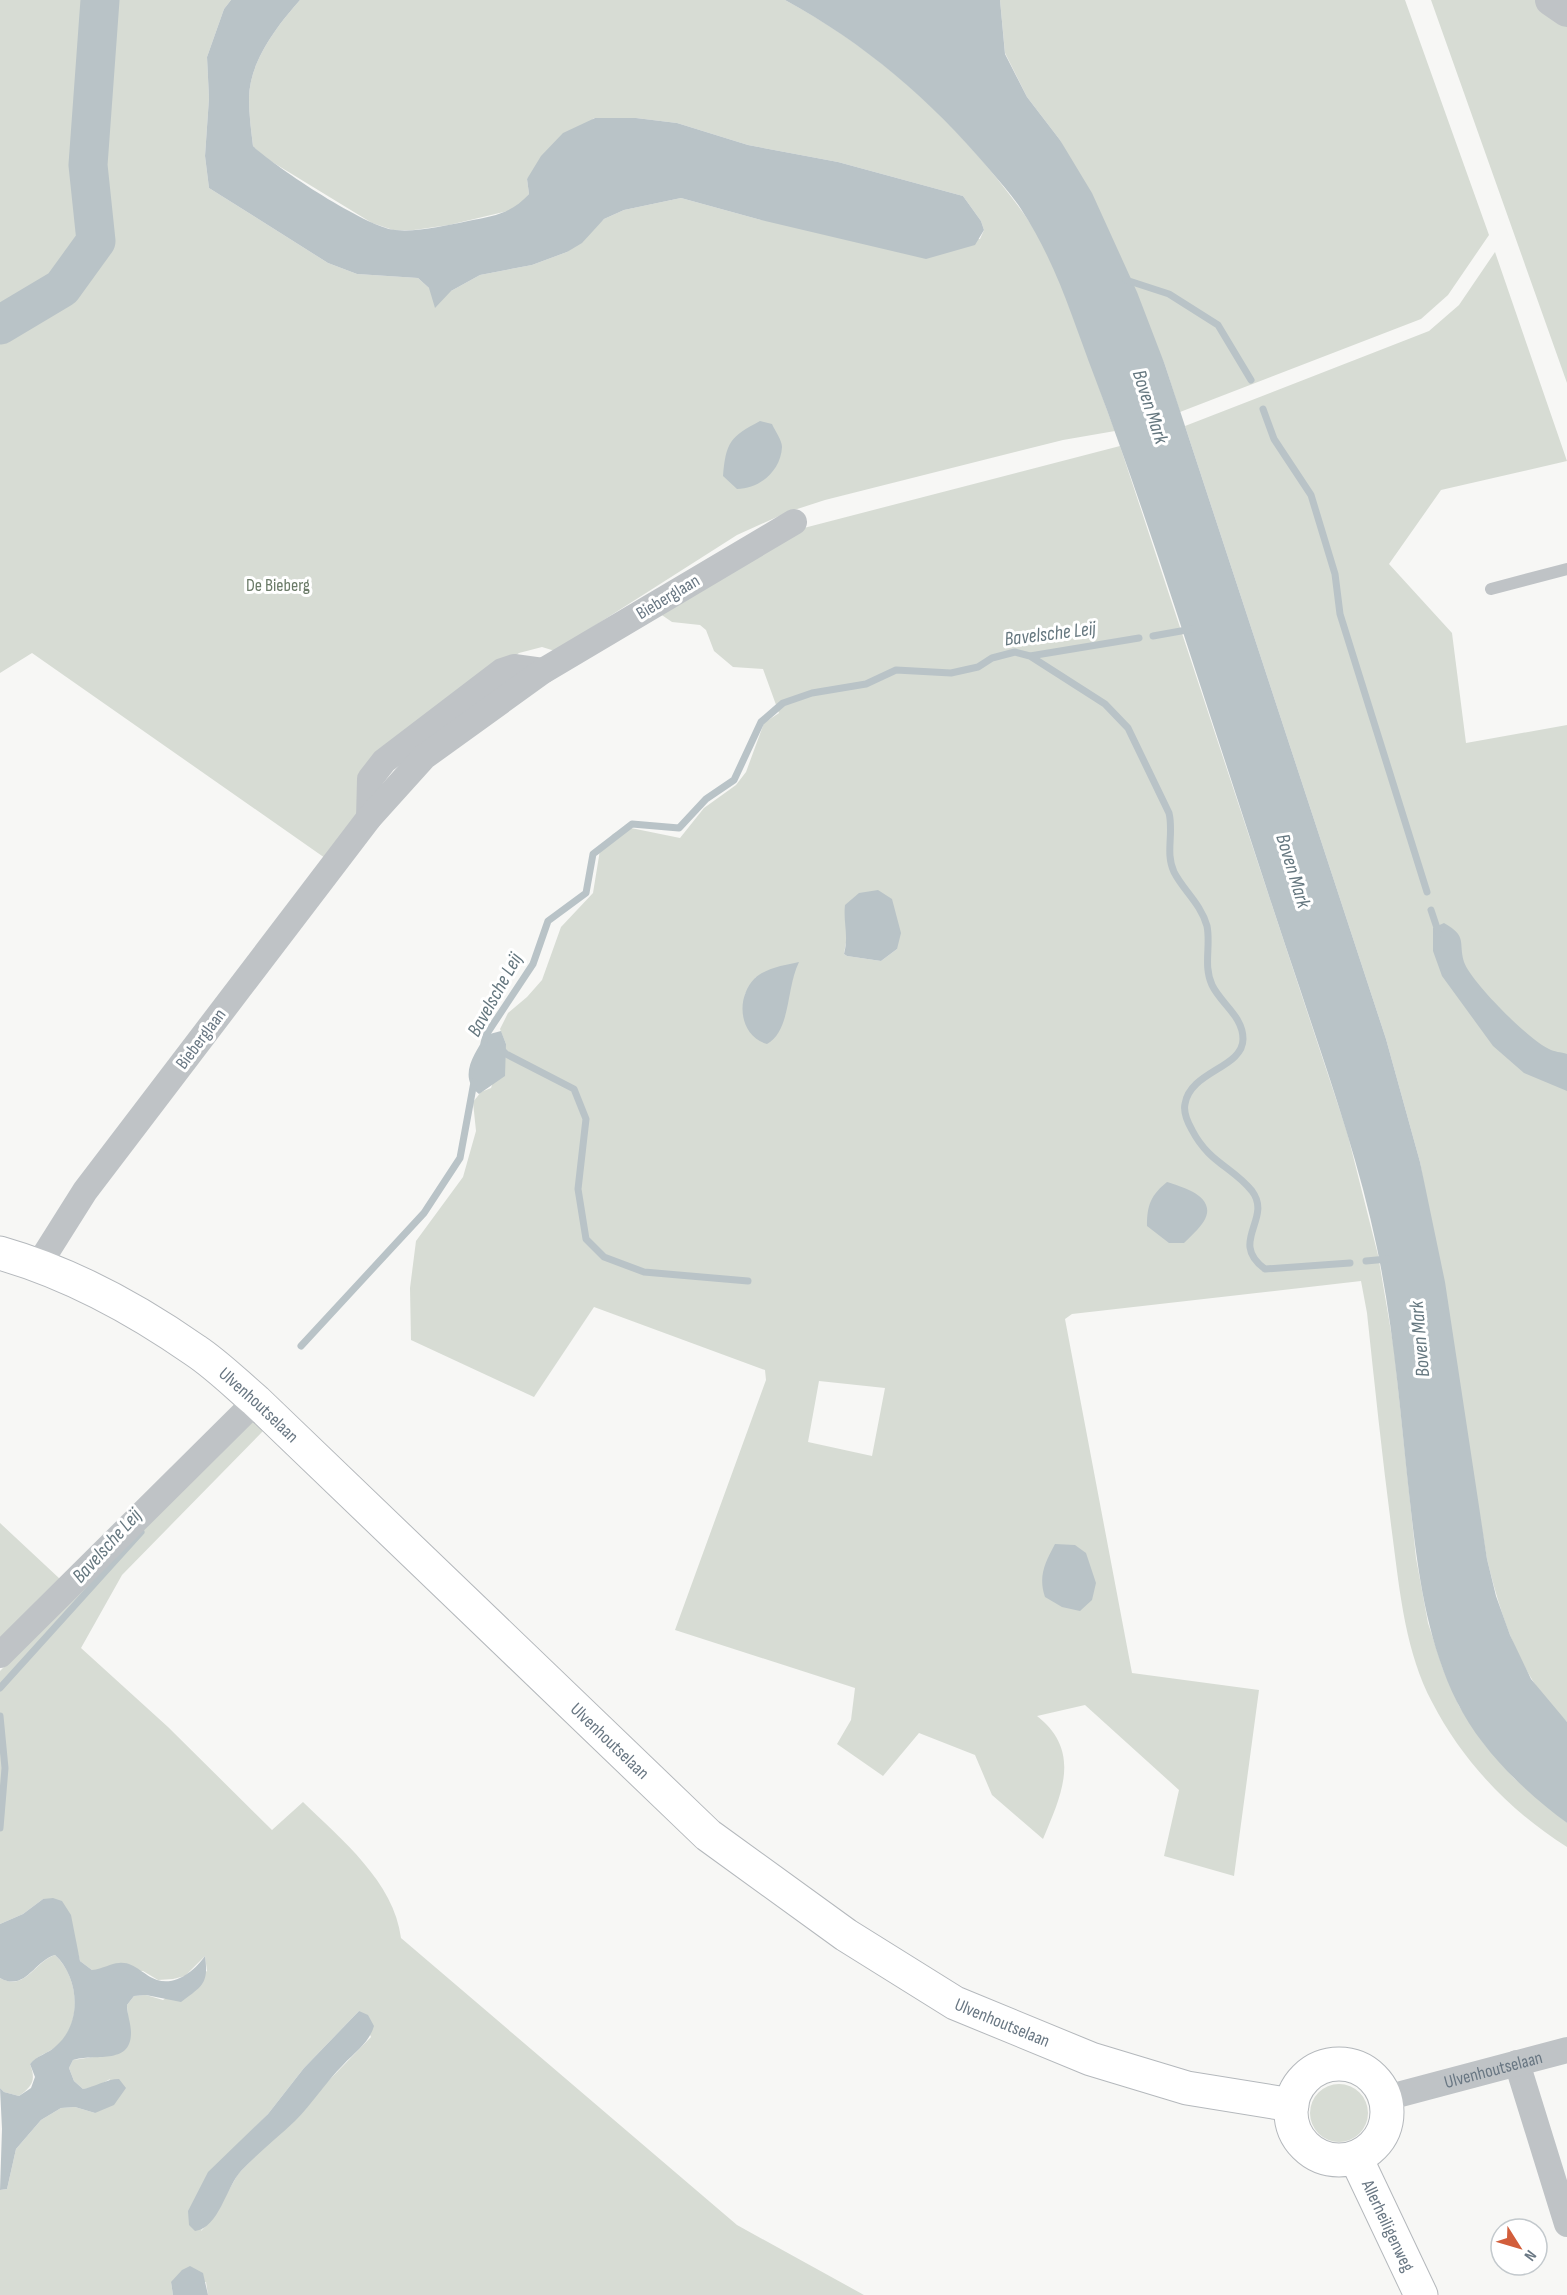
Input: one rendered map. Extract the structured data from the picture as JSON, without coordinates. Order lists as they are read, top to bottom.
{
  "streets": {
    "main road": ["Ulvenhoutselaan", "Allerheiligenweg"],
    "street": ["Bieberglaan"]
  },
  "crossings": [
    ["Bieberglaan", "Ulvenhoutselaan"],
    ["Ulvenhoutselaan", "Allerheiligenweg"]
  ],
  "water": ["Boven Mark", "Bavelsche Leij"],
  "parks": ["De Bieberg"],
  "north": "bottom right"
}
